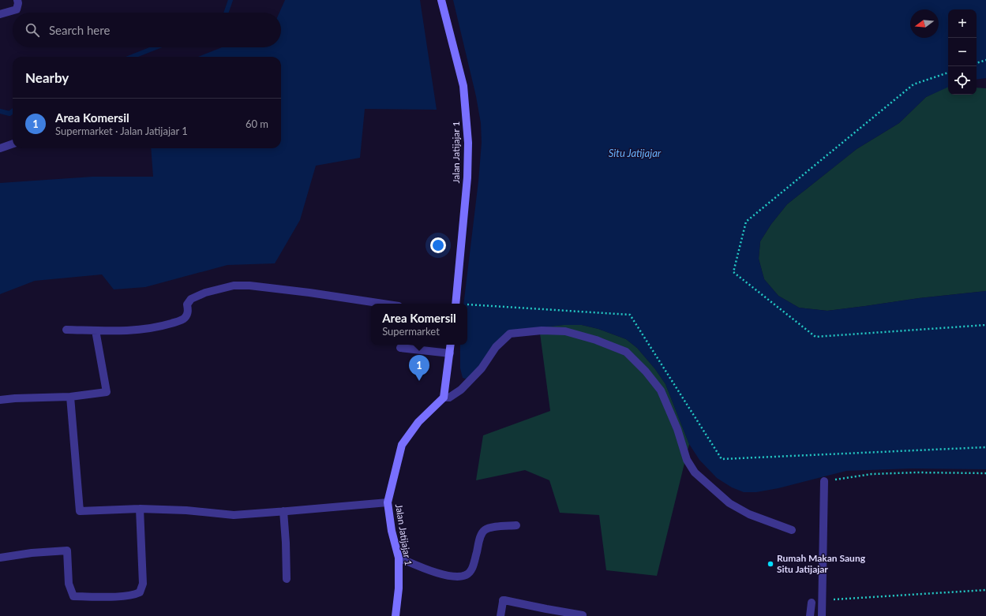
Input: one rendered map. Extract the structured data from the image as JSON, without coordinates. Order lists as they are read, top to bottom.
{
  "streets": {
    "street": ["Jalan Jatijajar 1"]
  },
  "water": ["Situ Jatijajar"],
  "places": ["Rumah Makan Saung Situ Jatijajar"],
  "north": "left",
  "page": {
    "map_buttons": ["+", "−"],
    "search": "Search here",
    "heading": "Nearby",
    "list": [
      {
        "mark": "1",
        "name": "Area Komersil",
        "note": "Supermarket · Jalan Jatijajar 1",
        "value": "60 m"
      }
    ],
    "popup": ["Area Komersil", "Supermarket"],
    "pins": "1"
  }
}
